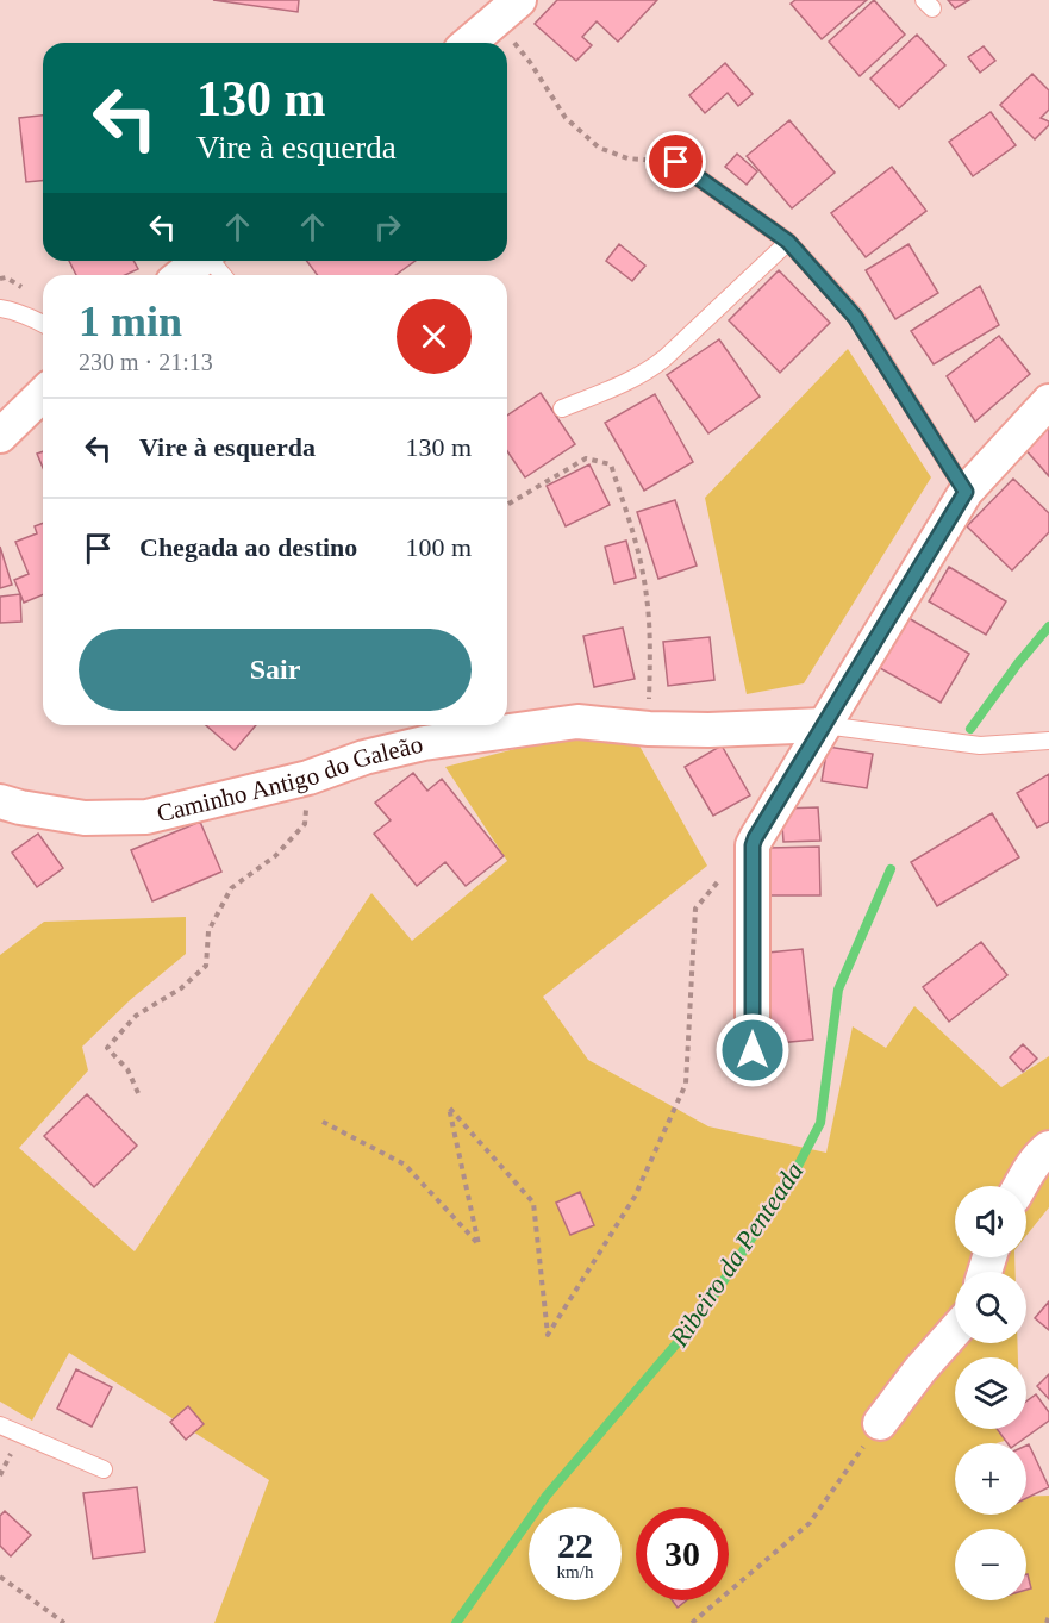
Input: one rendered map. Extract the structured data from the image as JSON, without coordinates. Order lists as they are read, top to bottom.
{
  "streets": {
    "street": ["Caminho Antigo do Galeão"]
  },
  "water": ["Ribeiro da Penteada"],
  "page": {
    "turn": ["130 m", "Vire à esquerda"],
    "heading": ["1 min", "230 m · 21:13"],
    "list": [
      {
        "name": "Vire à esquerda",
        "value": "130 m"
      },
      {
        "name": "Chegada ao destino",
        "value": "100 m"
      }
    ],
    "buttons": "Sair",
    "map_buttons": ["+", "−"],
    "speed": "22 km/h",
    "limit": "30"
  }
}
